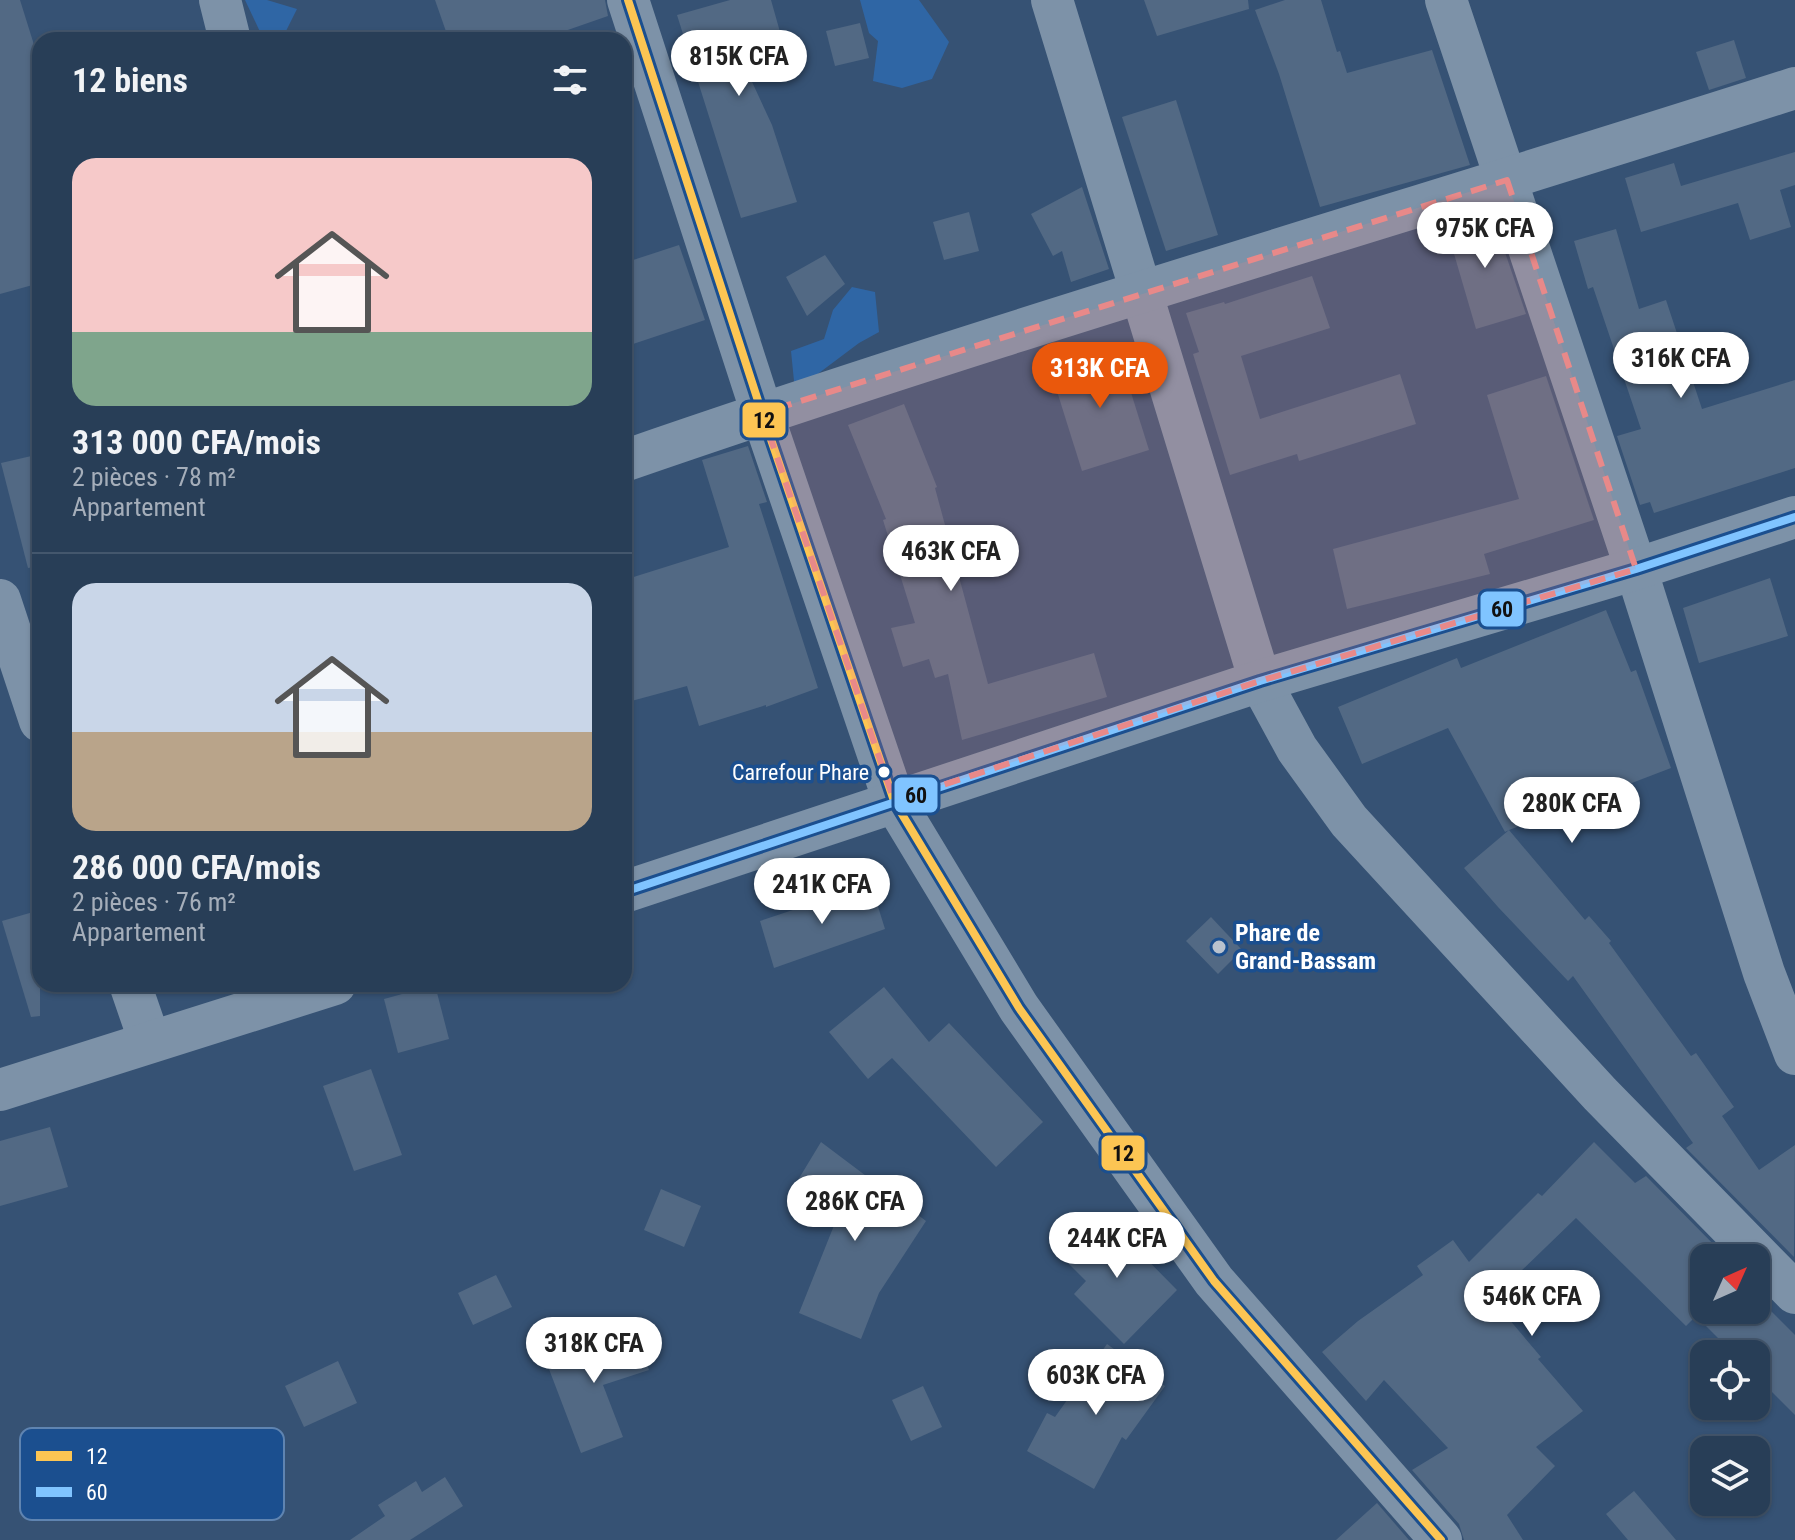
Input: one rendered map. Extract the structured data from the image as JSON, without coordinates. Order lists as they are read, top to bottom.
{
  "places": ["Carrefour Phare", "Phare de Grand-Bassam"],
  "lines": ["transit line 12", "transit line 60"],
  "legend": ["12", "60"],
  "north": "top right",
  "page": {
    "price": [
      "815K CFA",
      "975K CFA",
      "316K CFA",
      "313K CFA",
      "463K CFA",
      "280K CFA",
      "241K CFA",
      "286K CFA",
      "244K CFA",
      "546K CFA",
      "318K CFA",
      "603K CFA"
    ],
    "heading": "12 biens",
    "list": [
      {
        "name": "313 000 CFA/mois",
        "note": "2 pièces · 78 m² · Appartement"
      },
      {
        "name": "286 000 CFA/mois",
        "note": "2 pièces · 76 m² · Appartement"
      }
    ]
  }
}
